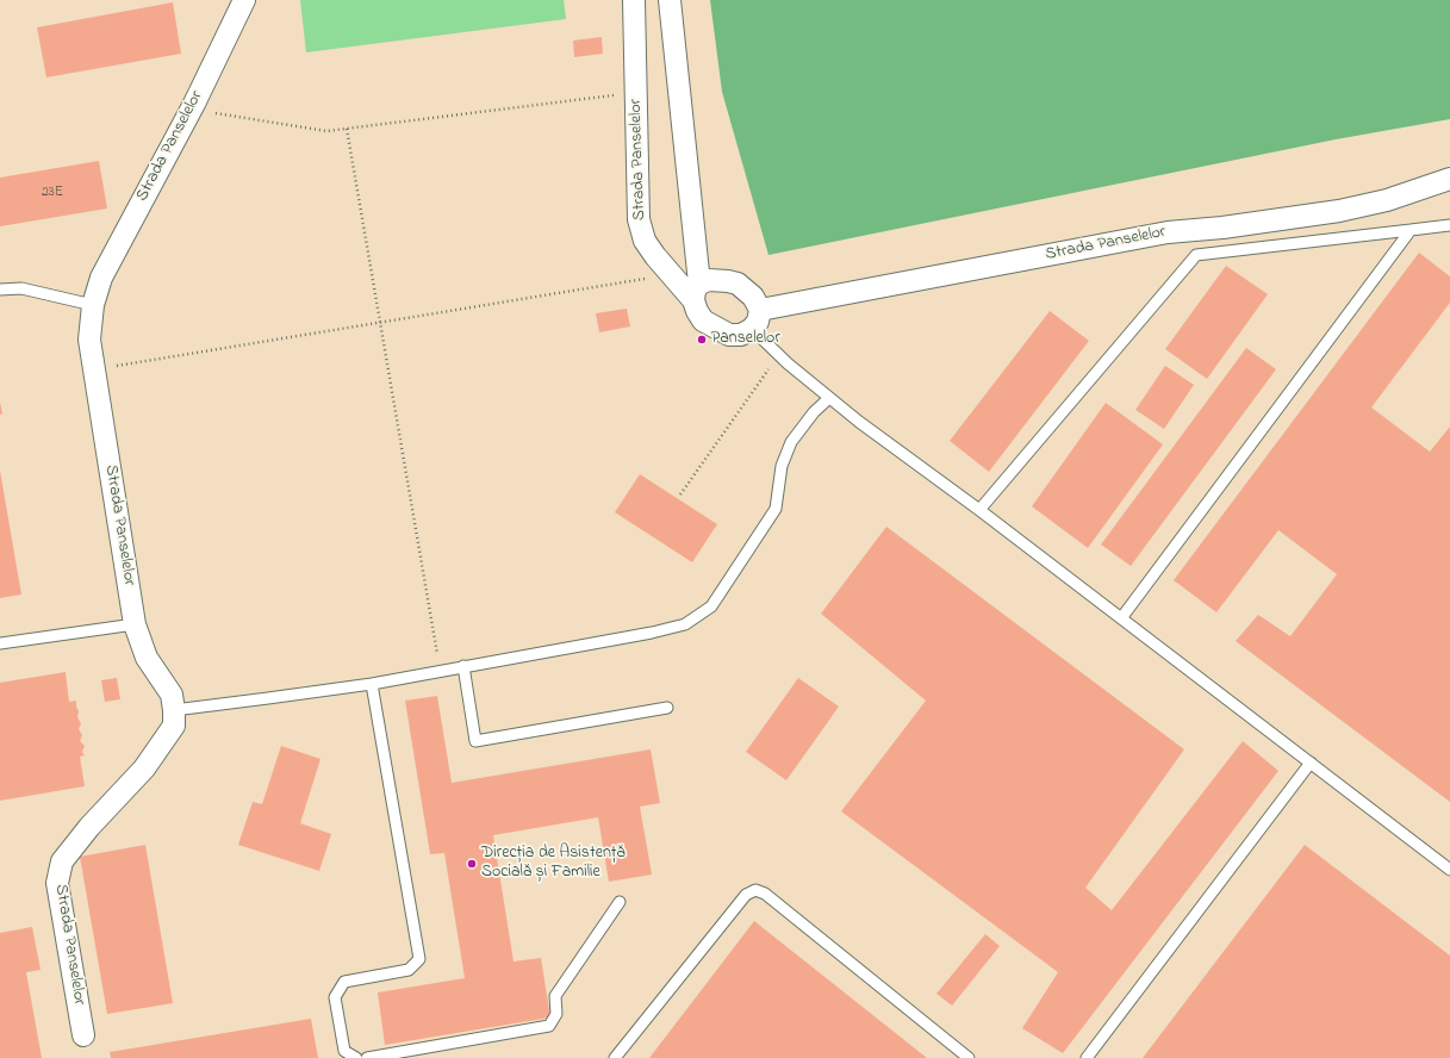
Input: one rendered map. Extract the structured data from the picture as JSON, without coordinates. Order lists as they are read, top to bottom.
{
  "streets": {
    "street": ["Strada Panselelor"]
  },
  "places": ["Panselelor", "Direcția de Asistență Socială și Familie"],
  "house_numbers": ["23E"]
}
